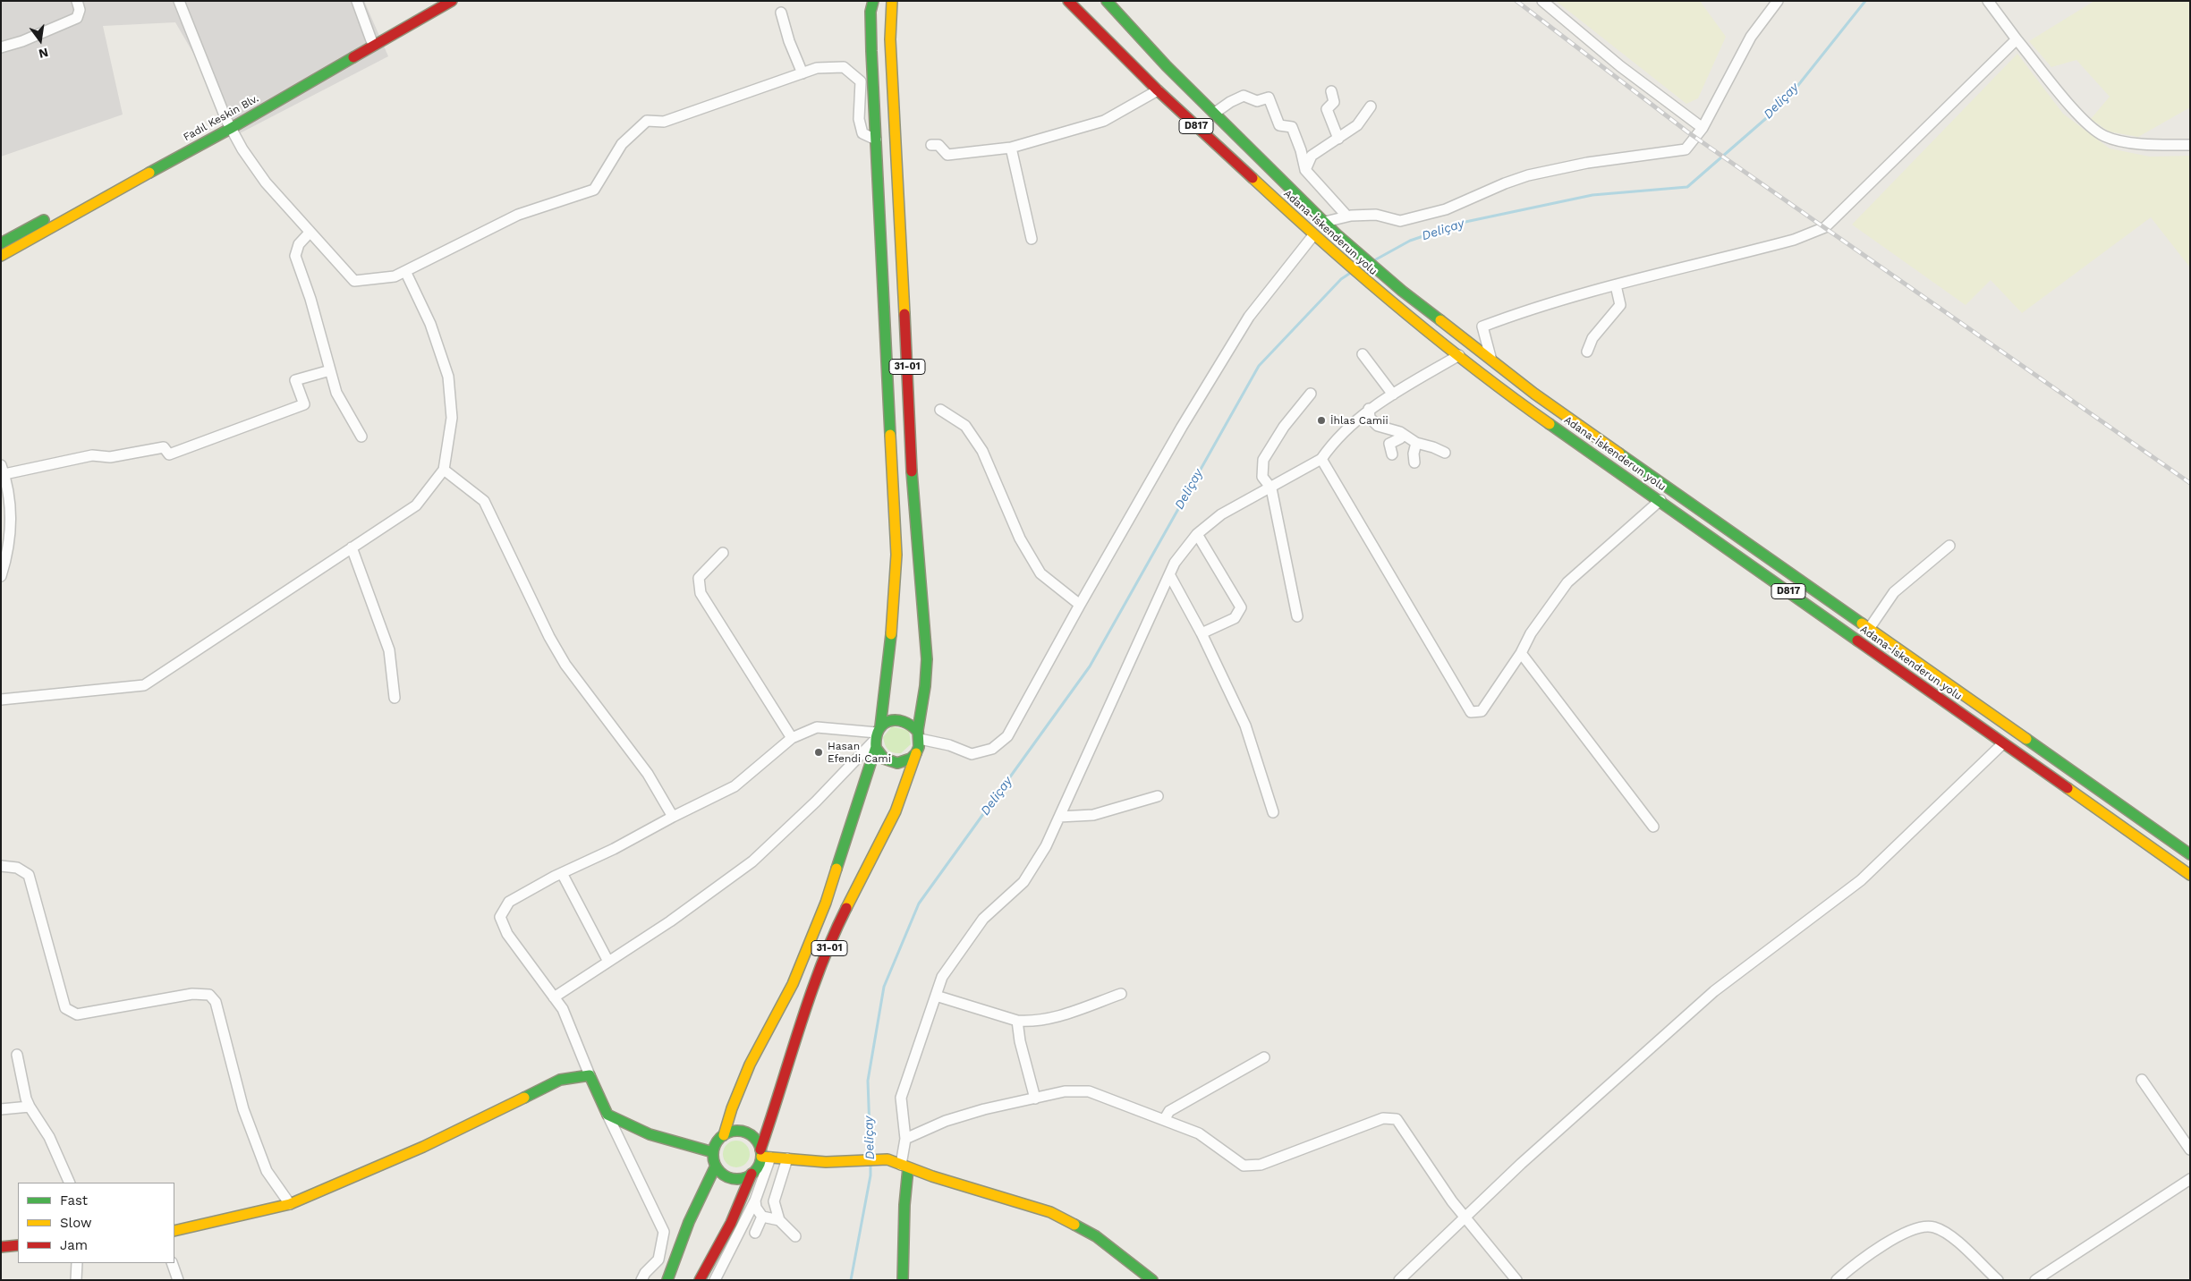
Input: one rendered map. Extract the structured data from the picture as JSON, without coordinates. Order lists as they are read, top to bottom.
{
  "streets": {
    "main road": [
      "Fadıl Keskin Blv.",
      "D817",
      "Adana-İskenderun yolu",
      "31-01"
    ]
  },
  "crossings": [
    ["D817", "Adana-İskenderun yolu"]
  ],
  "water": ["Deliçay"],
  "places": ["İhlas Camii", "Hasan Efendi Cami"],
  "legend": ["Fast", "Slow", "Jam"],
  "north": "bottom"
}
